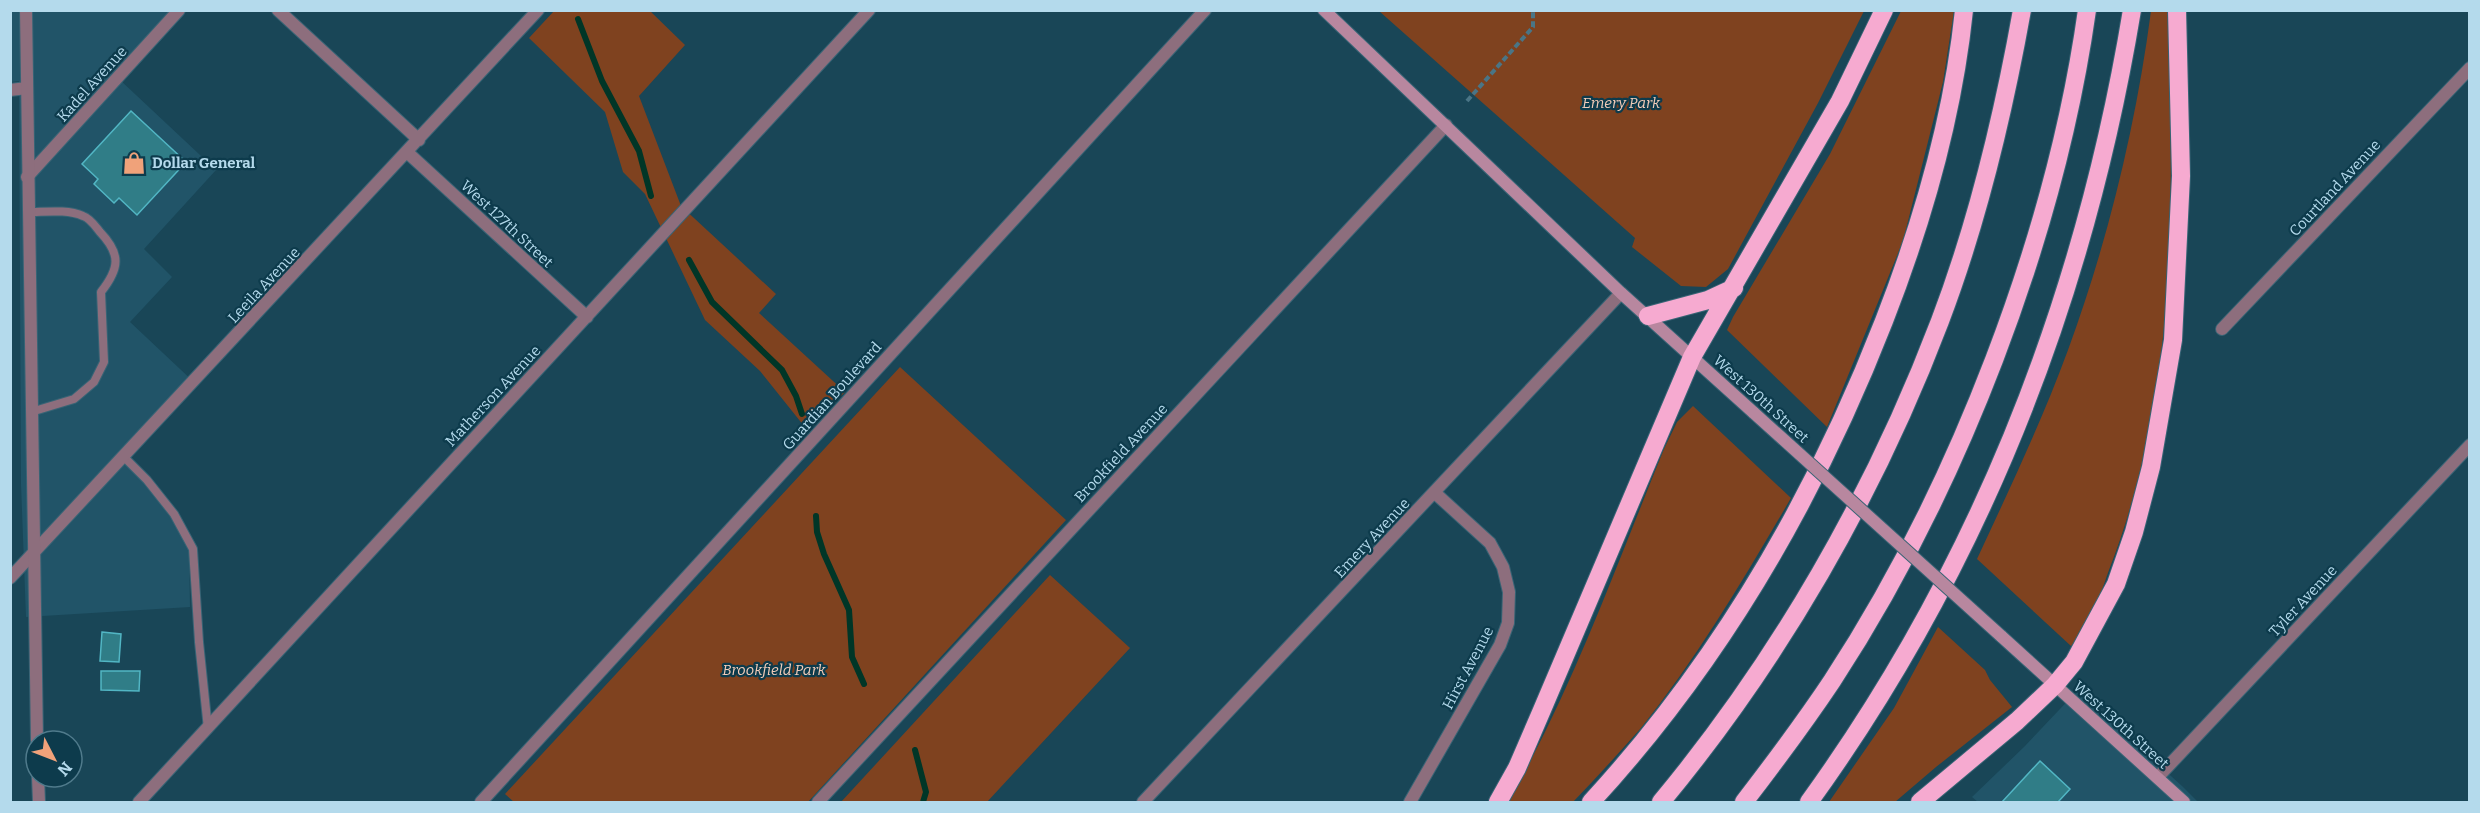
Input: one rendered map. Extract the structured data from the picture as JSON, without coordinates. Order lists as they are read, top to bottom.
{
  "streets": {
    "main road": ["West 130th Street"],
    "street": [
      "Kadel Avenue",
      "Courtland Avenue",
      "West 127th Street",
      "Leeila Avenue",
      "Matherson Avenue",
      "Guardian Boulevard",
      "Brookfield Avenue",
      "Emery Avenue",
      "Tyler Avenue",
      "Hirst Avenue"
    ]
  },
  "crossings": [
    ["West 127th Street", "Leeila Avenue"],
    ["West 127th Street", "Matherson Avenue"],
    ["West 130th Street", "Brookfield Avenue"],
    ["West 130th Street", "Emery Avenue"],
    ["West 130th Street", "Tyler Avenue"],
    ["Emery Avenue", "Hirst Avenue"]
  ],
  "parks": ["Emery Park", "Brookfield Park"],
  "places": {
    "shop": ["Dollar General"]
  },
  "north": "bottom right"
}
